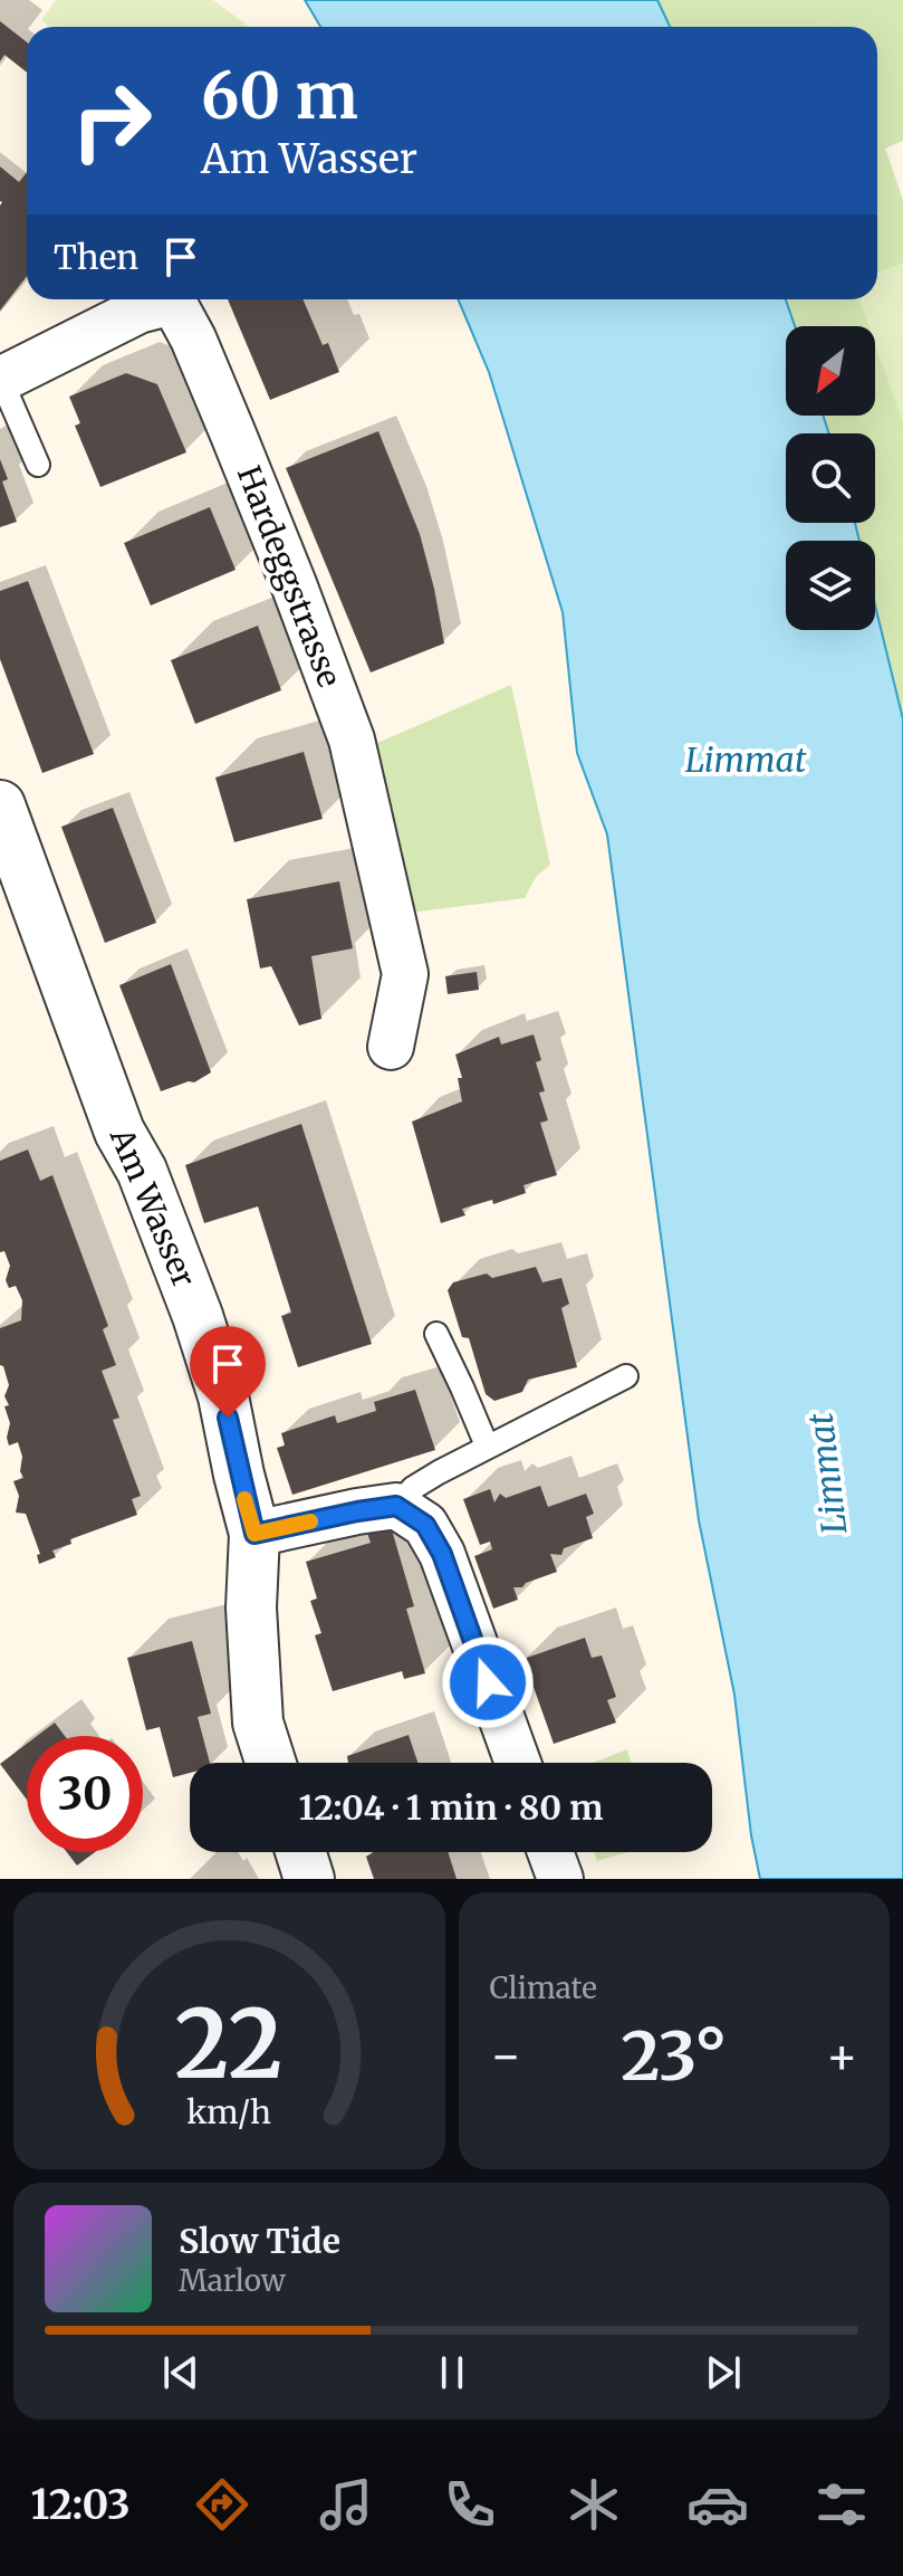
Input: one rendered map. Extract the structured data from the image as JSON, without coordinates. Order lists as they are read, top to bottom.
{
  "streets": {
    "street": ["Hardeggstrasse", "Am Wasser"]
  },
  "water": ["Limmat"],
  "north": "bottom left",
  "page": {
    "turn": ["60 m", "Am Wasser"],
    "then": "Then",
    "limit": "30",
    "trip": "12:04 · 1 min · 80 m",
    "tile": "Climate",
    "heat": ["−", "23°", "+"],
    "song": ["Slow Tide", "Marlow"],
    "tabs": "12:03",
    "gauge": ["22", "km/h"]
  }
}
